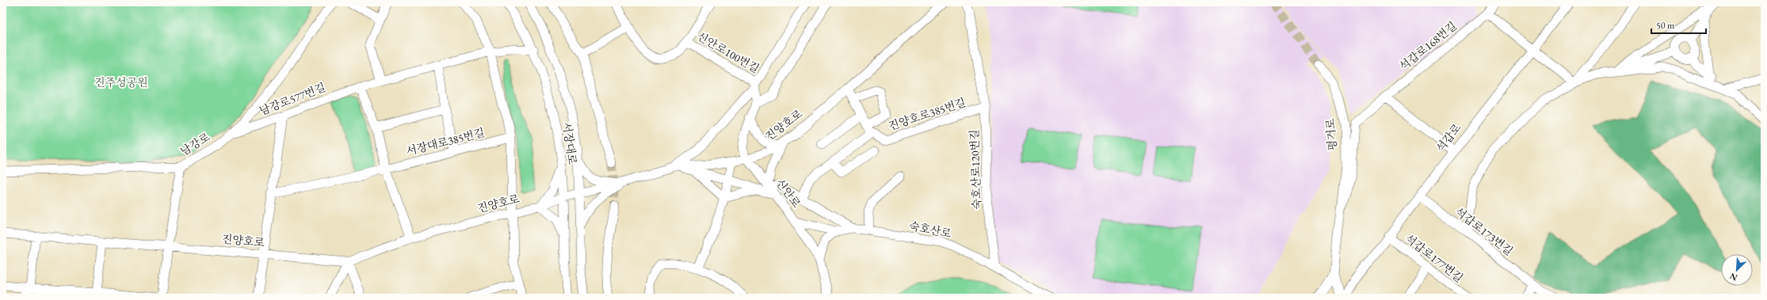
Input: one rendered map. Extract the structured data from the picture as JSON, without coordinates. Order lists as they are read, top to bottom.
{
  "streets": {
    "street": [
      "석갑로168번길",
      "신안로100번길",
      "남강로577번길",
      "진양호로385번길",
      "진양호로",
      "평거로",
      "석갑로",
      "서장대로385번길",
      "서장대로",
      "남강로",
      "숙호산로120번길",
      "신안로",
      "숙호산로",
      "석갑로173번길",
      "석갑로177번길"
    ]
  },
  "crossings": [
    ["석갑로168번길", "평거로"],
    ["신안로100번길", "신안로"],
    ["남강로577번길", "서장대로"],
    ["남강로577번길", "남강로"],
    ["진양호로385번길", "진양호로"],
    ["진양호로385번길", "숙호산로120번길"],
    ["진양호로", "서장대로"],
    ["진양호로", "신안로"],
    ["석갑로", "석갑로173번길"],
    ["석갑로", "석갑로177번길"],
    ["숙호산로120번길", "숙호산로"],
    ["신안로", "숙호산로"]
  ],
  "parks": ["진주성공원"],
  "scale_bar": "50 m",
  "north": "bottom left"
}
